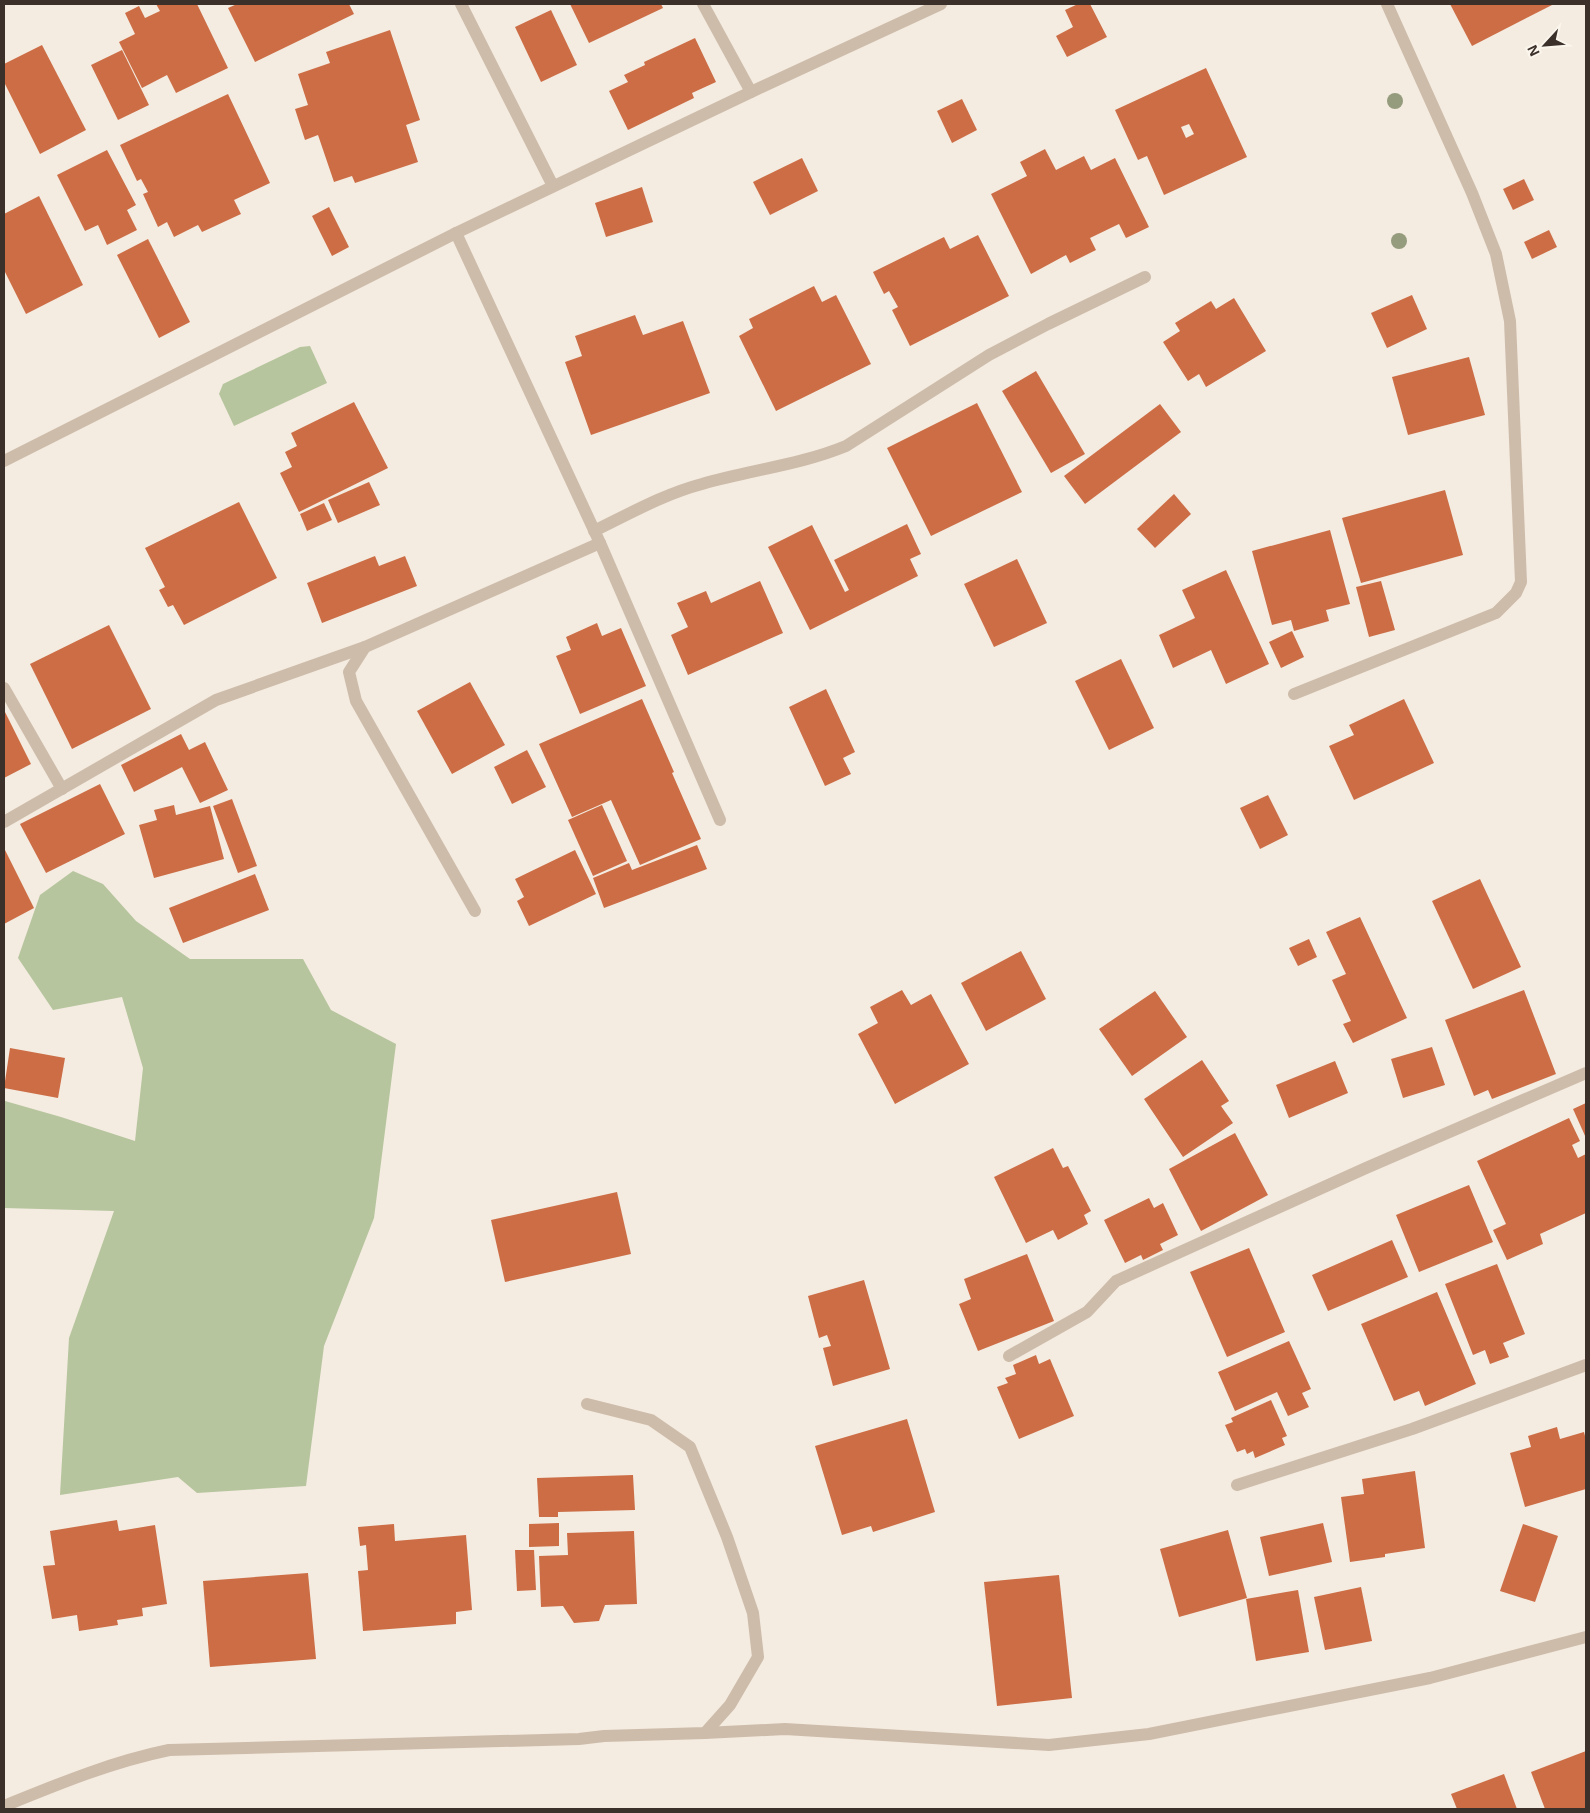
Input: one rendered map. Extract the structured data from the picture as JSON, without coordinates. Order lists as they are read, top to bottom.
{
  "north": "bottom left"
}
